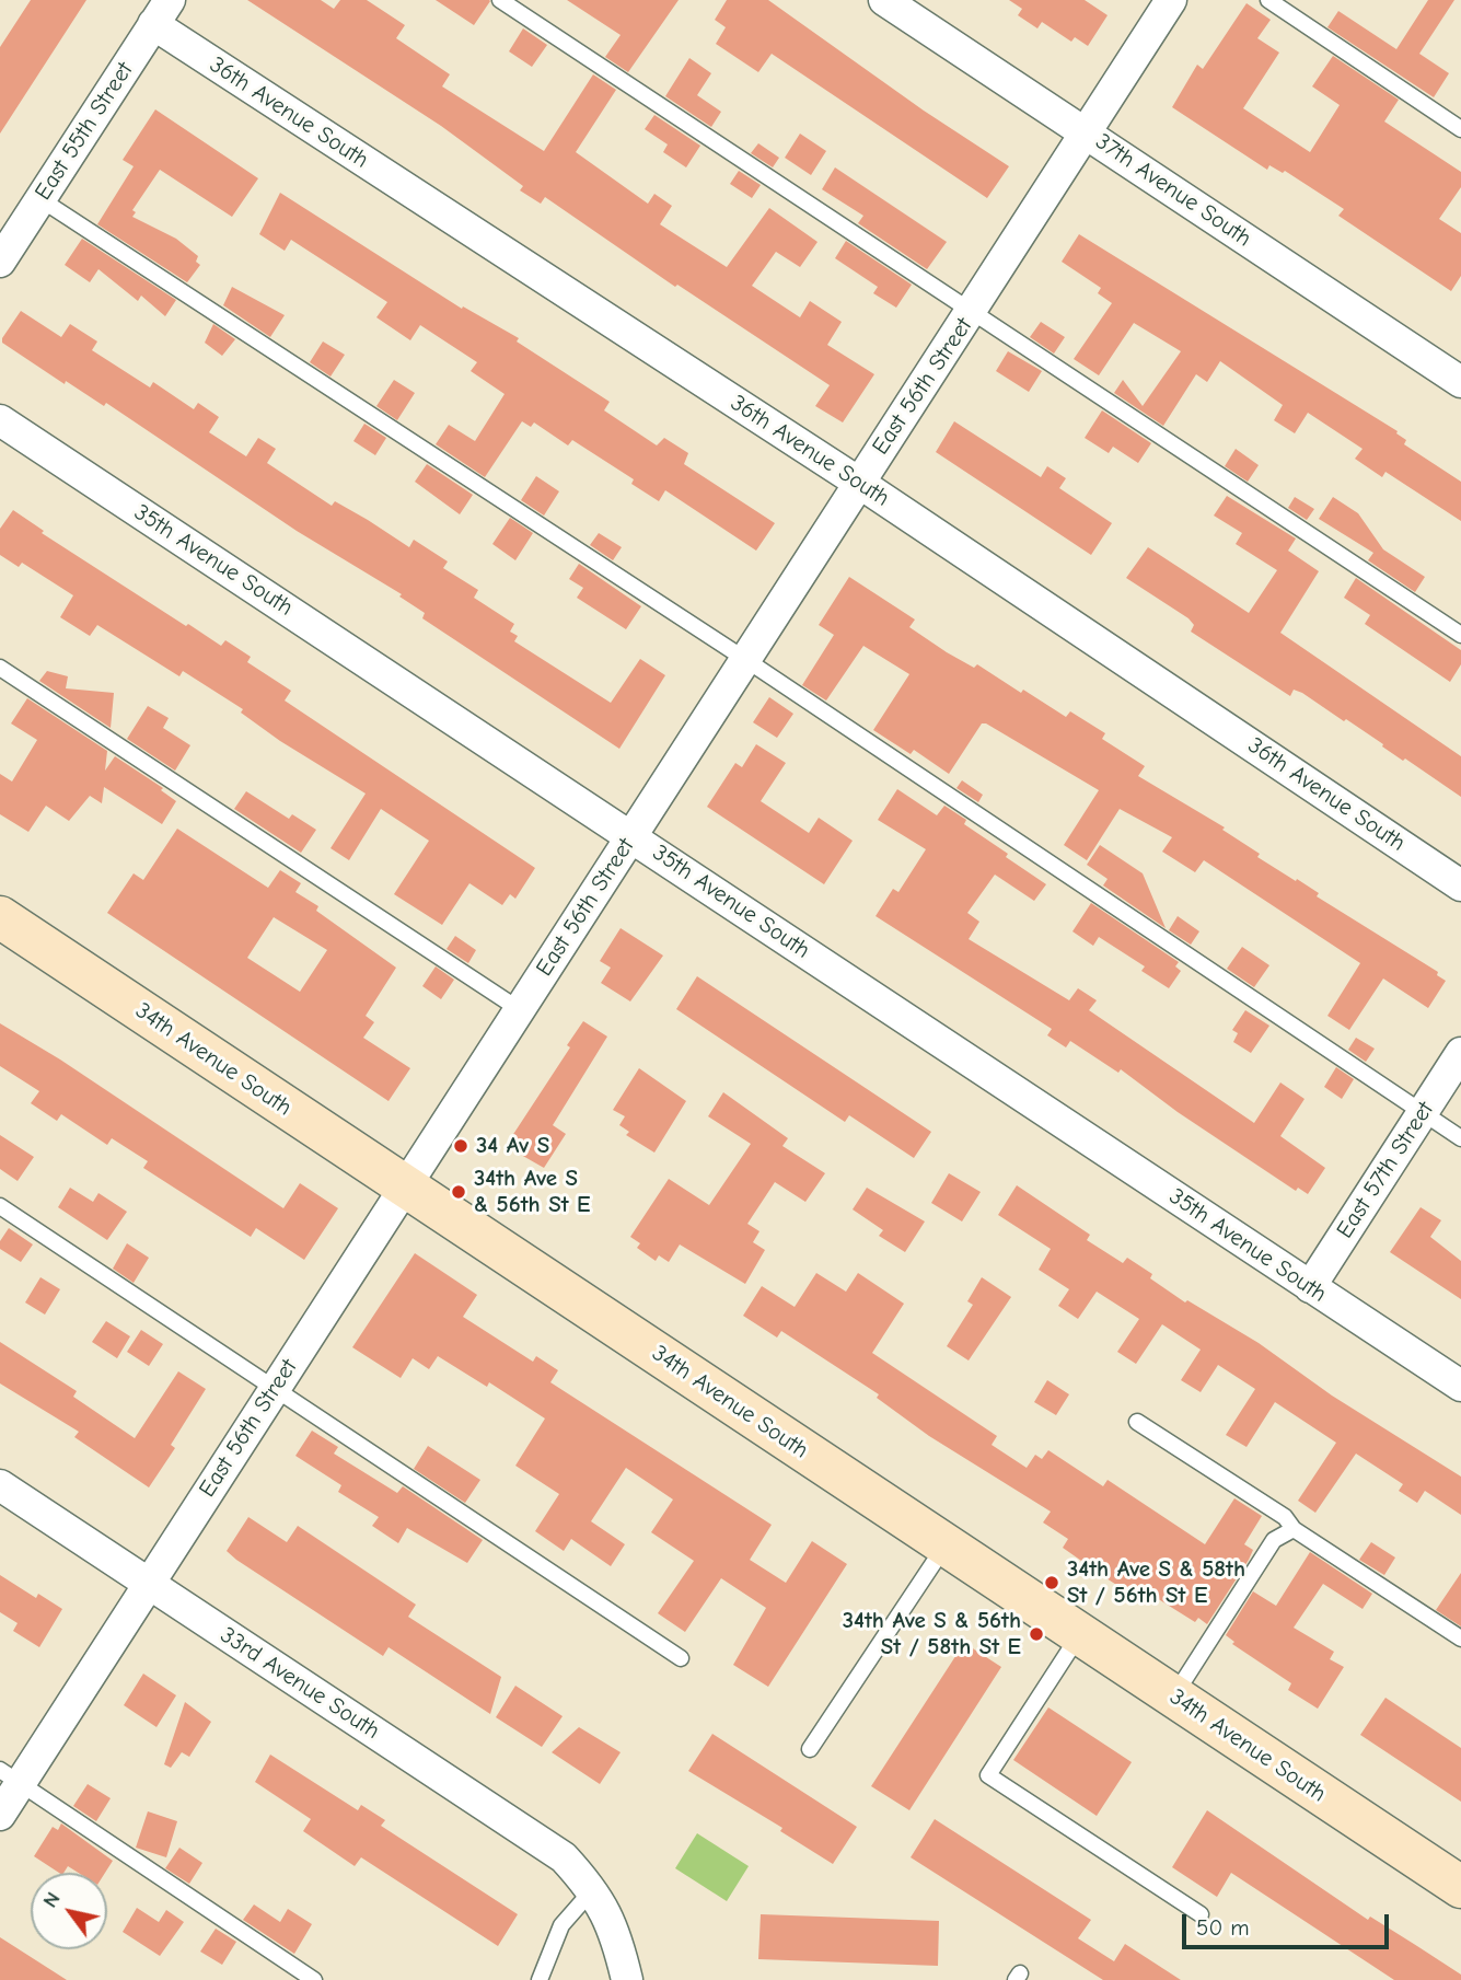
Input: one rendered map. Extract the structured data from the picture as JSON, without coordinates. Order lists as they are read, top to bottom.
{
  "streets": {
    "street": [
      "36th Avenue South",
      "East 55th Street",
      "37th Avenue South",
      "East 56th Street",
      "35th Avenue South",
      "34th Avenue South",
      "East 57th Street",
      "33rd Avenue South"
    ]
  },
  "crossings": [
    ["36th Avenue South", "East 55th Street"],
    ["36th Avenue South", "East 56th Street"],
    ["37th Avenue South", "East 56th Street"],
    ["East 56th Street", "35th Avenue South"],
    ["East 56th Street", "34th Avenue South"],
    ["East 56th Street", "33rd Avenue South"],
    ["35th Avenue South", "East 57th Street"]
  ],
  "places": [
    "34 Av S",
    "34th Ave S & 56th St E",
    "34th Ave S & 58th St / 56th St E",
    "34th Ave S & 56th St / 58th St E"
  ],
  "scale_bar": "50 m",
  "north": "top left"
}
